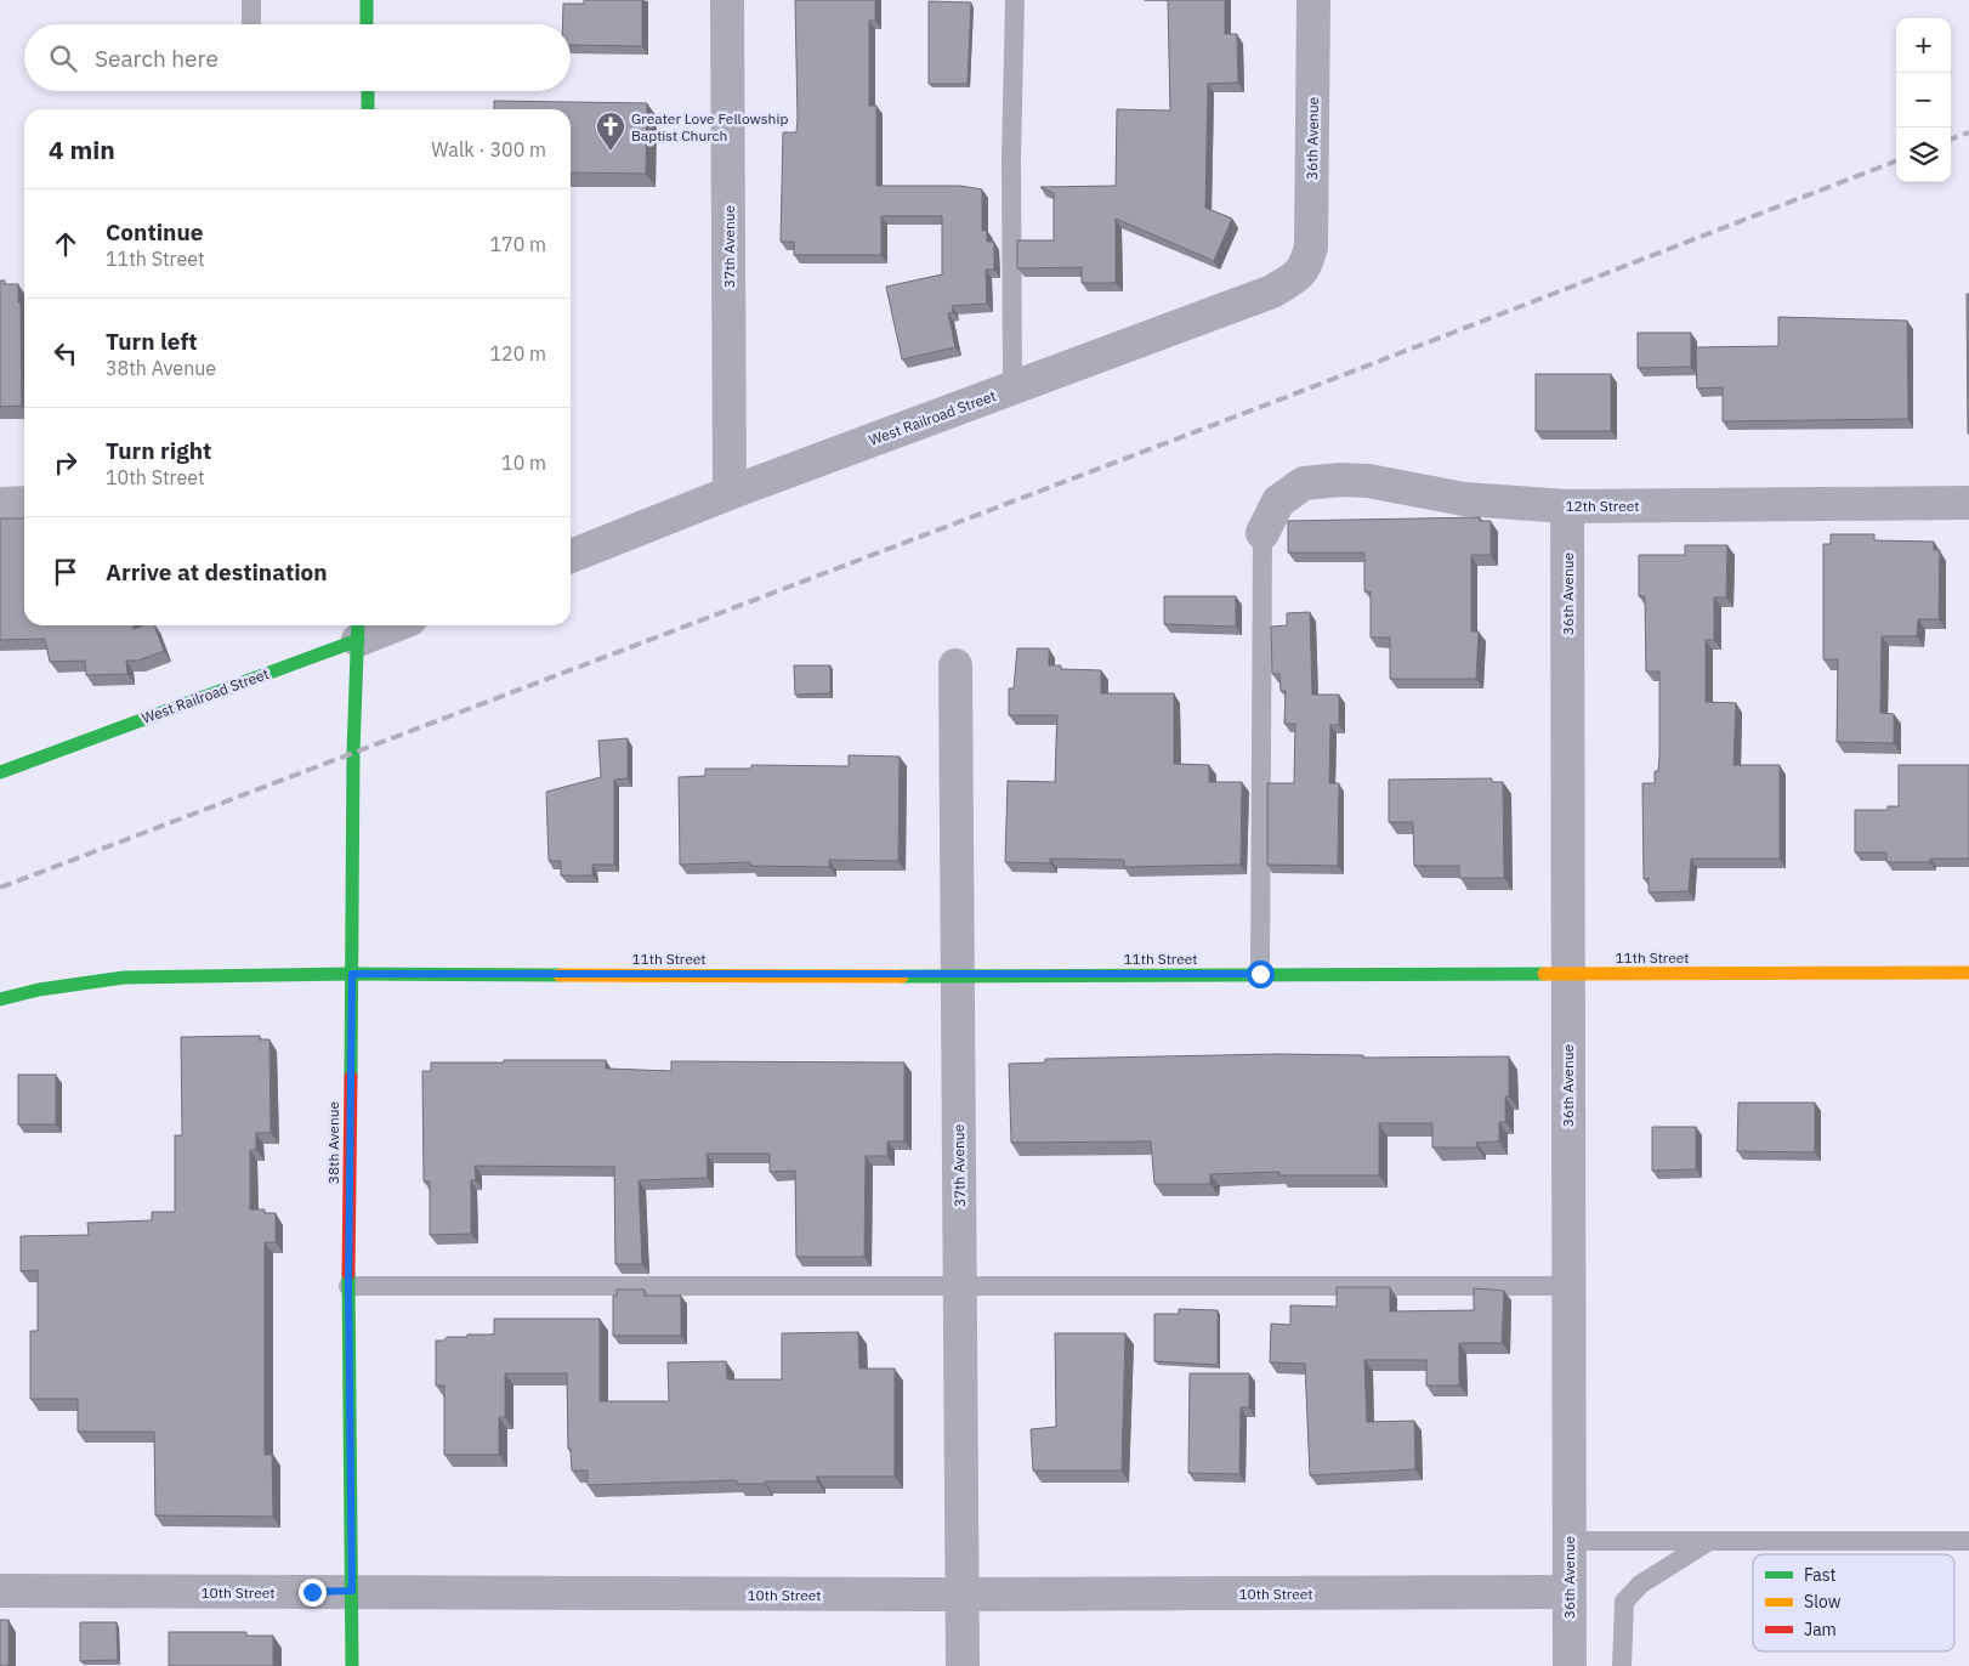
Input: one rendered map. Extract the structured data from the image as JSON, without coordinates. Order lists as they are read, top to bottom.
{
  "streets": {
    "street": [
      "36th Avenue",
      "37th Avenue",
      "West Railroad Street",
      "12th Street",
      "11th Street",
      "38th Avenue",
      "10th Street"
    ]
  },
  "crossings": [
    ["36th Avenue", "West Railroad Street"],
    ["36th Avenue", "12th Street"],
    ["36th Avenue", "11th Street"],
    ["36th Avenue", "10th Street"],
    ["37th Avenue", "West Railroad Street"],
    ["37th Avenue", "11th Street"],
    ["37th Avenue", "10th Street"],
    ["West Railroad Street", "38th Avenue"],
    ["11th Street", "38th Avenue"],
    ["38th Avenue", "10th Street"]
  ],
  "places": {
    "church": ["Greater Love Fellowship Baptist Church"]
  },
  "legend": ["Fast", "Slow", "Jam"],
  "page": {
    "map_buttons": ["+", "−"],
    "search": "Search here",
    "heading": ["4 min", "Walk · 300 m"],
    "list": [
      ["Continue", "11th Street", "170 m"],
      ["Turn left", "38th Avenue", "120 m"],
      ["Turn right", "10th Street", "10 m"],
      "Arrive at destination"
    ]
  }
}
